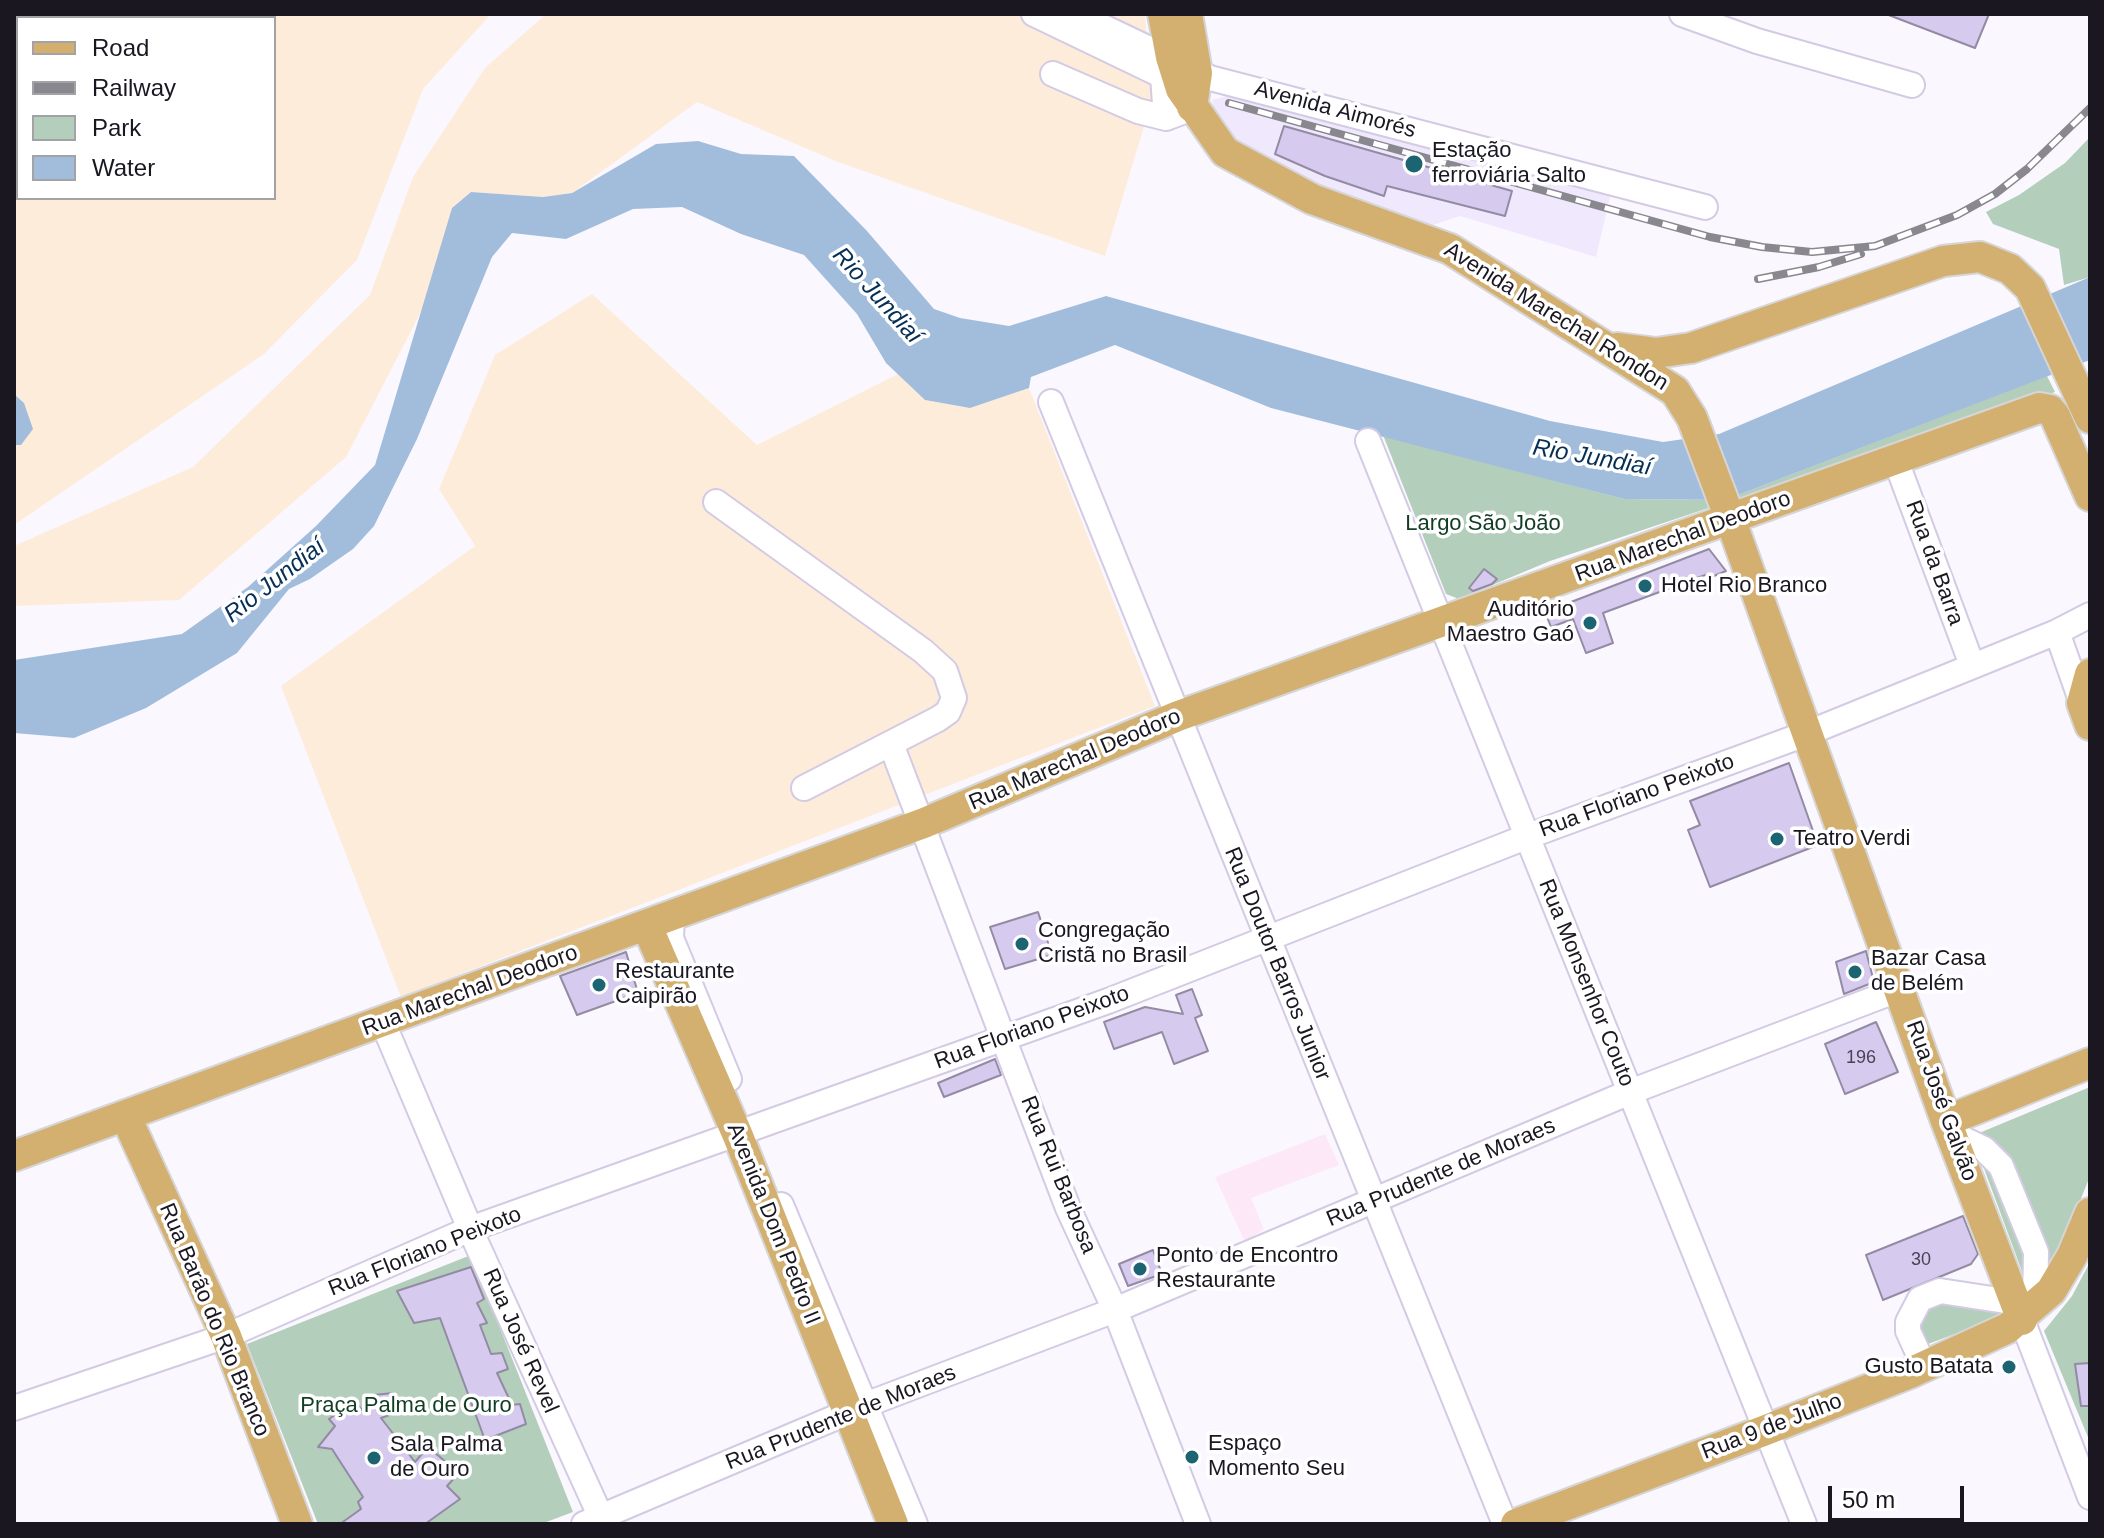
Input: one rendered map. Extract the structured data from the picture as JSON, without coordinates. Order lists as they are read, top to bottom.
{
  "streets": {
    "main road": [
      "Avenida Marechal Rondon",
      "Rua Marechal Deodoro",
      "Rua José Galvão",
      "Avenida Dom Pedro II",
      "Rua Barão do Rio Branco",
      "Rua 9 de Julho"
    ],
    "street": [
      "Avenida Aimorés",
      "Rua da Barra",
      "Rua Floriano Peixoto",
      "Rua Doutor Barros Junior",
      "Rua Monsenhor Couto",
      "Rua Prudente de Moraes",
      "Rua Rui Barbosa",
      "Rua José Revel"
    ]
  },
  "crossings": [
    ["Avenida Aimorés", "Avenida Marechal Rondon"],
    ["Avenida Marechal Rondon", "Rua Marechal Deodoro"],
    ["Avenida Marechal Rondon", "Rua José Galvão"],
    ["Rua Marechal Deodoro", "Rua da Barra"],
    ["Rua Marechal Deodoro", "Rua Doutor Barros Junior"],
    ["Rua Marechal Deodoro", "Rua Monsenhor Couto"],
    ["Rua Marechal Deodoro", "Rua José Galvão"],
    ["Rua Marechal Deodoro", "Rua Rui Barbosa"],
    ["Rua Marechal Deodoro", "Avenida Dom Pedro II"],
    ["Rua Marechal Deodoro", "Rua Barão do Rio Branco"],
    ["Rua Marechal Deodoro", "Rua José Revel"],
    ["Rua da Barra", "Rua Floriano Peixoto"],
    ["Rua Floriano Peixoto", "Rua Doutor Barros Junior"],
    ["Rua Floriano Peixoto", "Rua Monsenhor Couto"],
    ["Rua Floriano Peixoto", "Rua José Galvão"],
    ["Rua Floriano Peixoto", "Rua Rui Barbosa"],
    ["Rua Floriano Peixoto", "Avenida Dom Pedro II"],
    ["Rua Floriano Peixoto", "Rua Barão do Rio Branco"],
    ["Rua Floriano Peixoto", "Rua José Revel"],
    ["Rua Doutor Barros Junior", "Rua Prudente de Moraes"],
    ["Rua Monsenhor Couto", "Rua Prudente de Moraes"],
    ["Rua Monsenhor Couto", "Rua 9 de Julho"],
    ["Rua José Galvão", "Rua Prudente de Moraes"],
    ["Rua José Galvão", "Rua 9 de Julho"],
    ["Rua Prudente de Moraes", "Rua Rui Barbosa"],
    ["Rua Prudente de Moraes", "Avenida Dom Pedro II"],
    ["Rua Prudente de Moraes", "Rua José Revel"]
  ],
  "water": ["Rio Jundiaí"],
  "parks": ["Largo São João", "Praça Palma de Ouro"],
  "places": [
    "Estação ferroviária Salto",
    "Hotel Rio Branco",
    "Auditório Maestro Gaó",
    "Teatro Verdi",
    "Congregação Cristã no Brasil",
    "Bazar Casa de Belém",
    "Restaurante Caipirão",
    "Ponto de Encontro Restaurante",
    "Gusto Batata",
    "Espaço Momento Seu",
    "Sala Palma de Ouro"
  ],
  "house_numbers": ["196", "30"],
  "legend": [
    "Road",
    "Railway",
    "Park",
    "Water"
  ],
  "scale_bar": "50 m"
}
